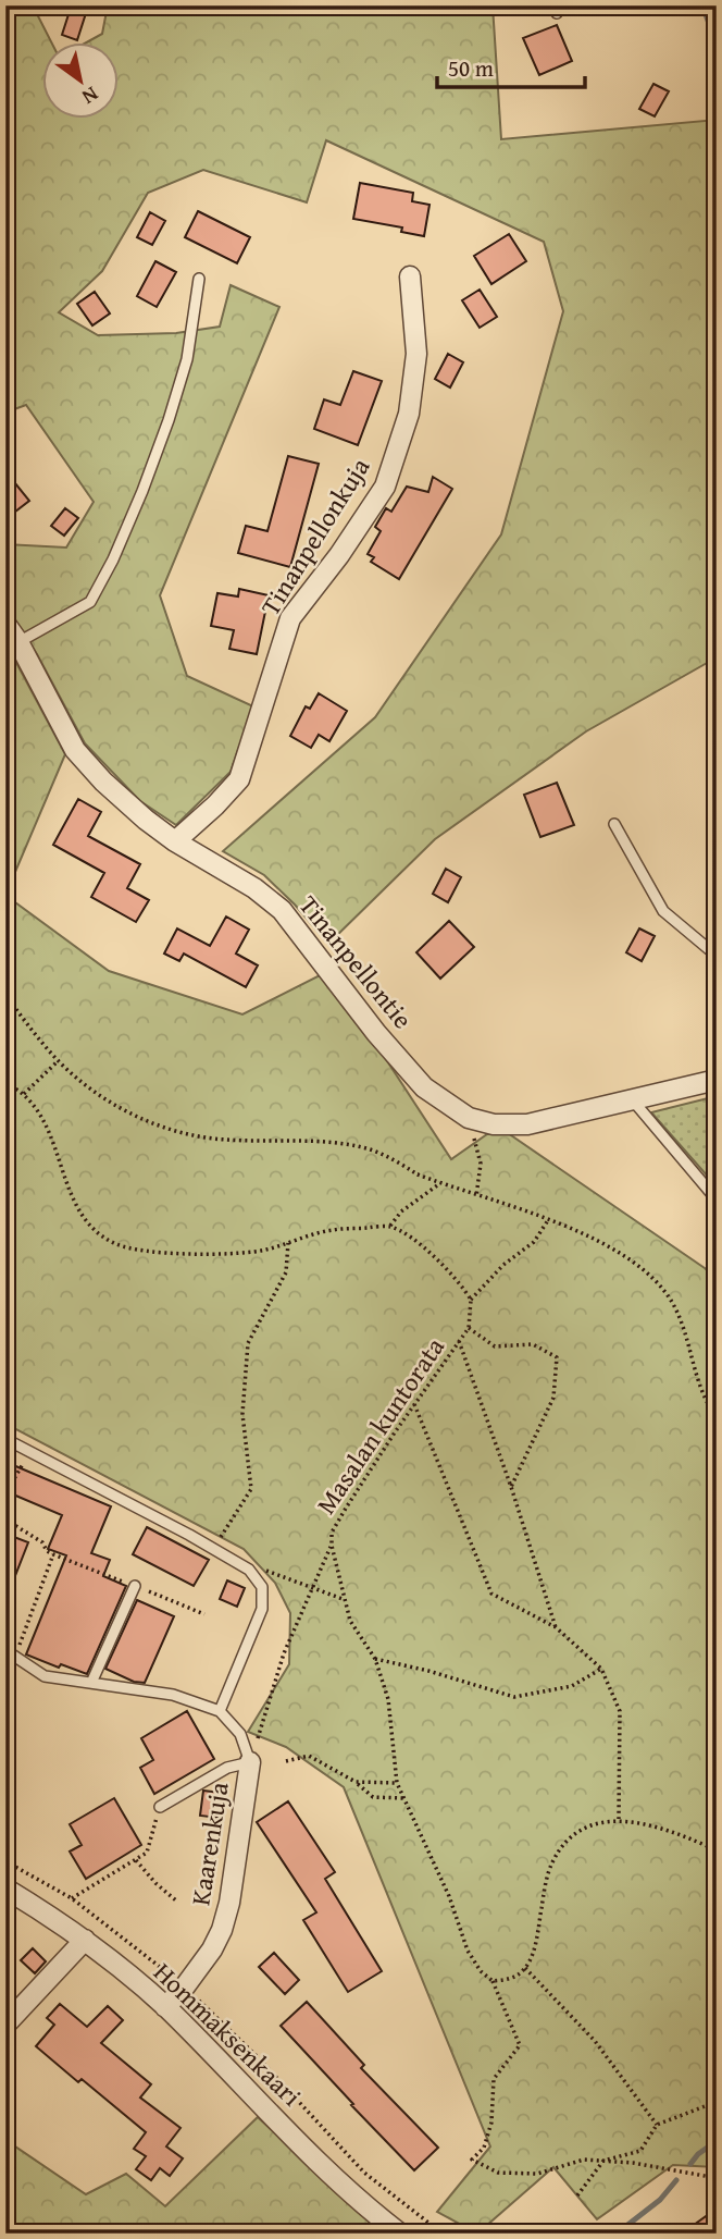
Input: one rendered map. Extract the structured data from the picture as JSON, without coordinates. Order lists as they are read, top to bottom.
{
  "streets": {
    "street": [
      "Tinanpellonkuja",
      "Tinanpellontie",
      "Kaarenkuja",
      "Hommaksenkaari"
    ],
    "path": ["Masalan kuntorata"]
  },
  "crossings": [
    ["Tinanpellonkuja", "Tinanpellontie"],
    ["Kaarenkuja", "Hommaksenkaari"]
  ],
  "scale_bar": "50 m",
  "north": "bottom right"
}
